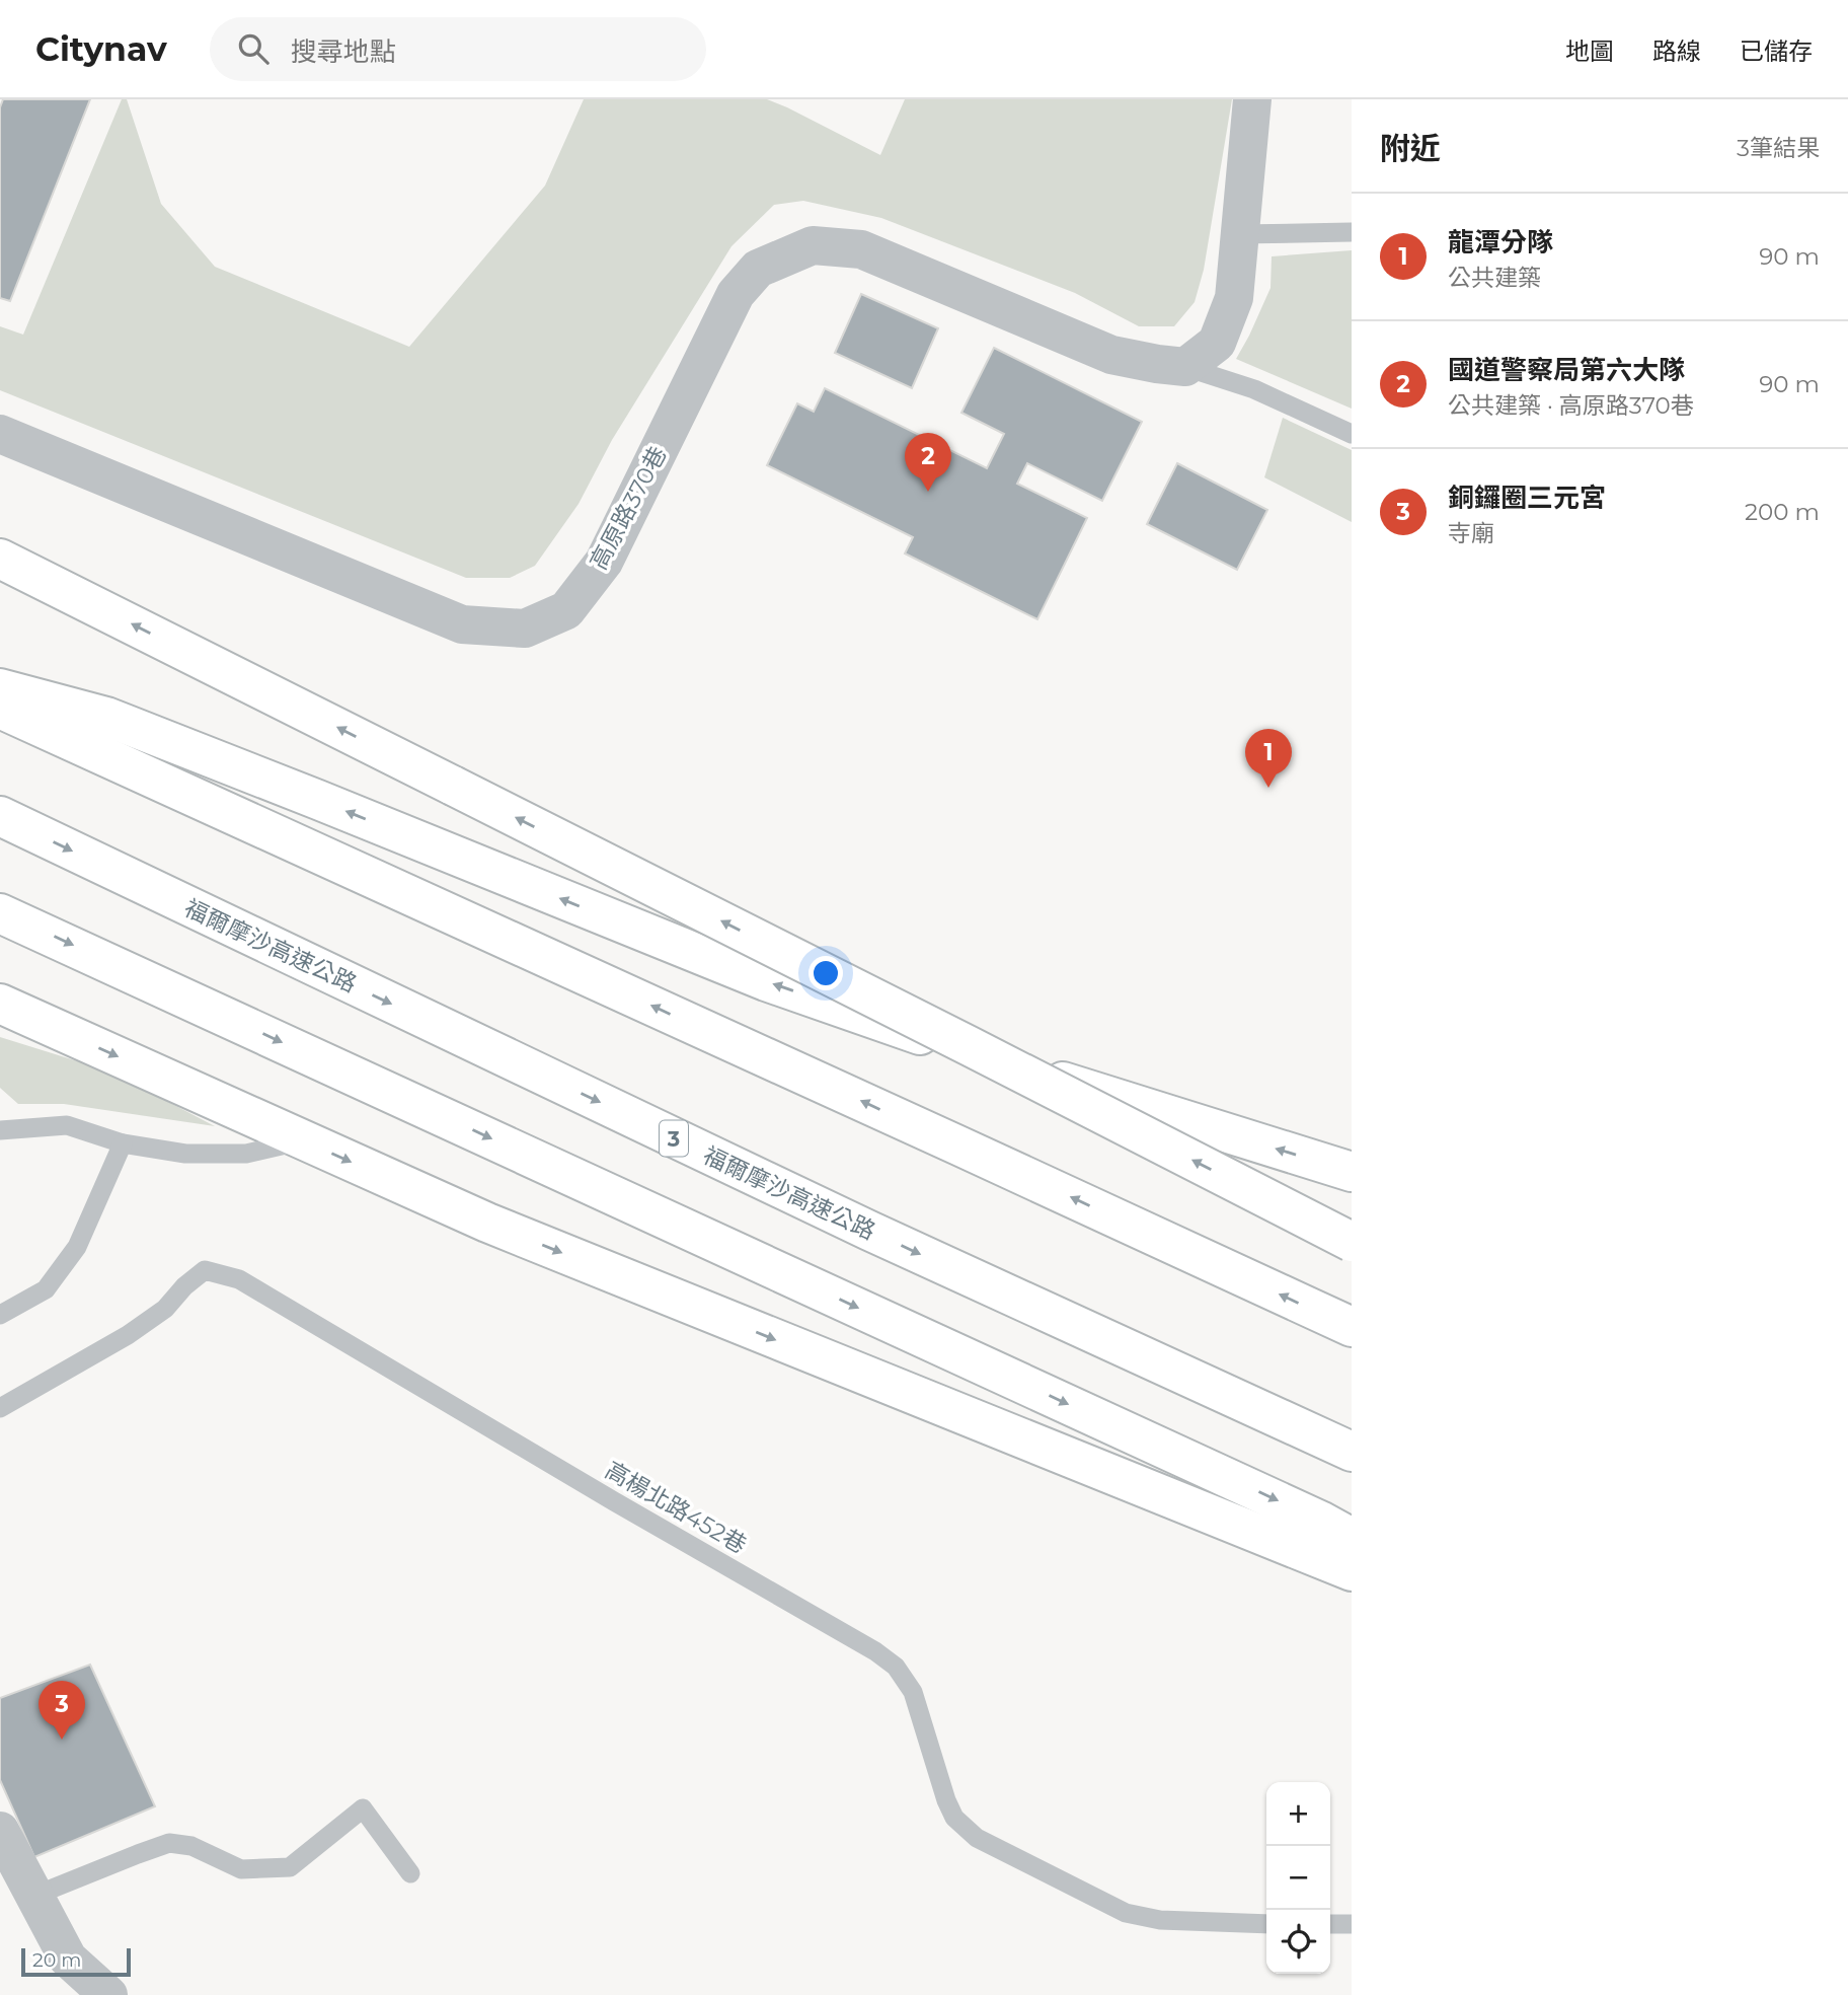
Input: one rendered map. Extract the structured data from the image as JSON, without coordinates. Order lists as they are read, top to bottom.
{
  "streets": {
    "highway": ["福爾摩沙高速公路", "3"],
    "street": ["高原路370巷"],
    "lane": ["高楊北路452巷"]
  },
  "scale_bar": "20 m",
  "page": {
    "header": "Citynav",
    "search": "搜尋地點",
    "nav": ["地圖", "路線", "已儲存"],
    "heading": ["附近", "3筆結果"],
    "list": [
      {
        "mark": "1",
        "name": "龍潭分隊",
        "note": "公共建築",
        "value": "90 m"
      },
      {
        "mark": "2",
        "name": "國道警察局第六大隊",
        "note": "公共建築 · 高原路370巷",
        "value": "90 m"
      },
      {
        "mark": "3",
        "name": "銅鑼圈三元宮",
        "note": "寺廟",
        "value": "200 m"
      }
    ],
    "pins": ["2", "1", "3"],
    "map_buttons": ["+", "−"],
    "scale": "20 m"
  }
}
